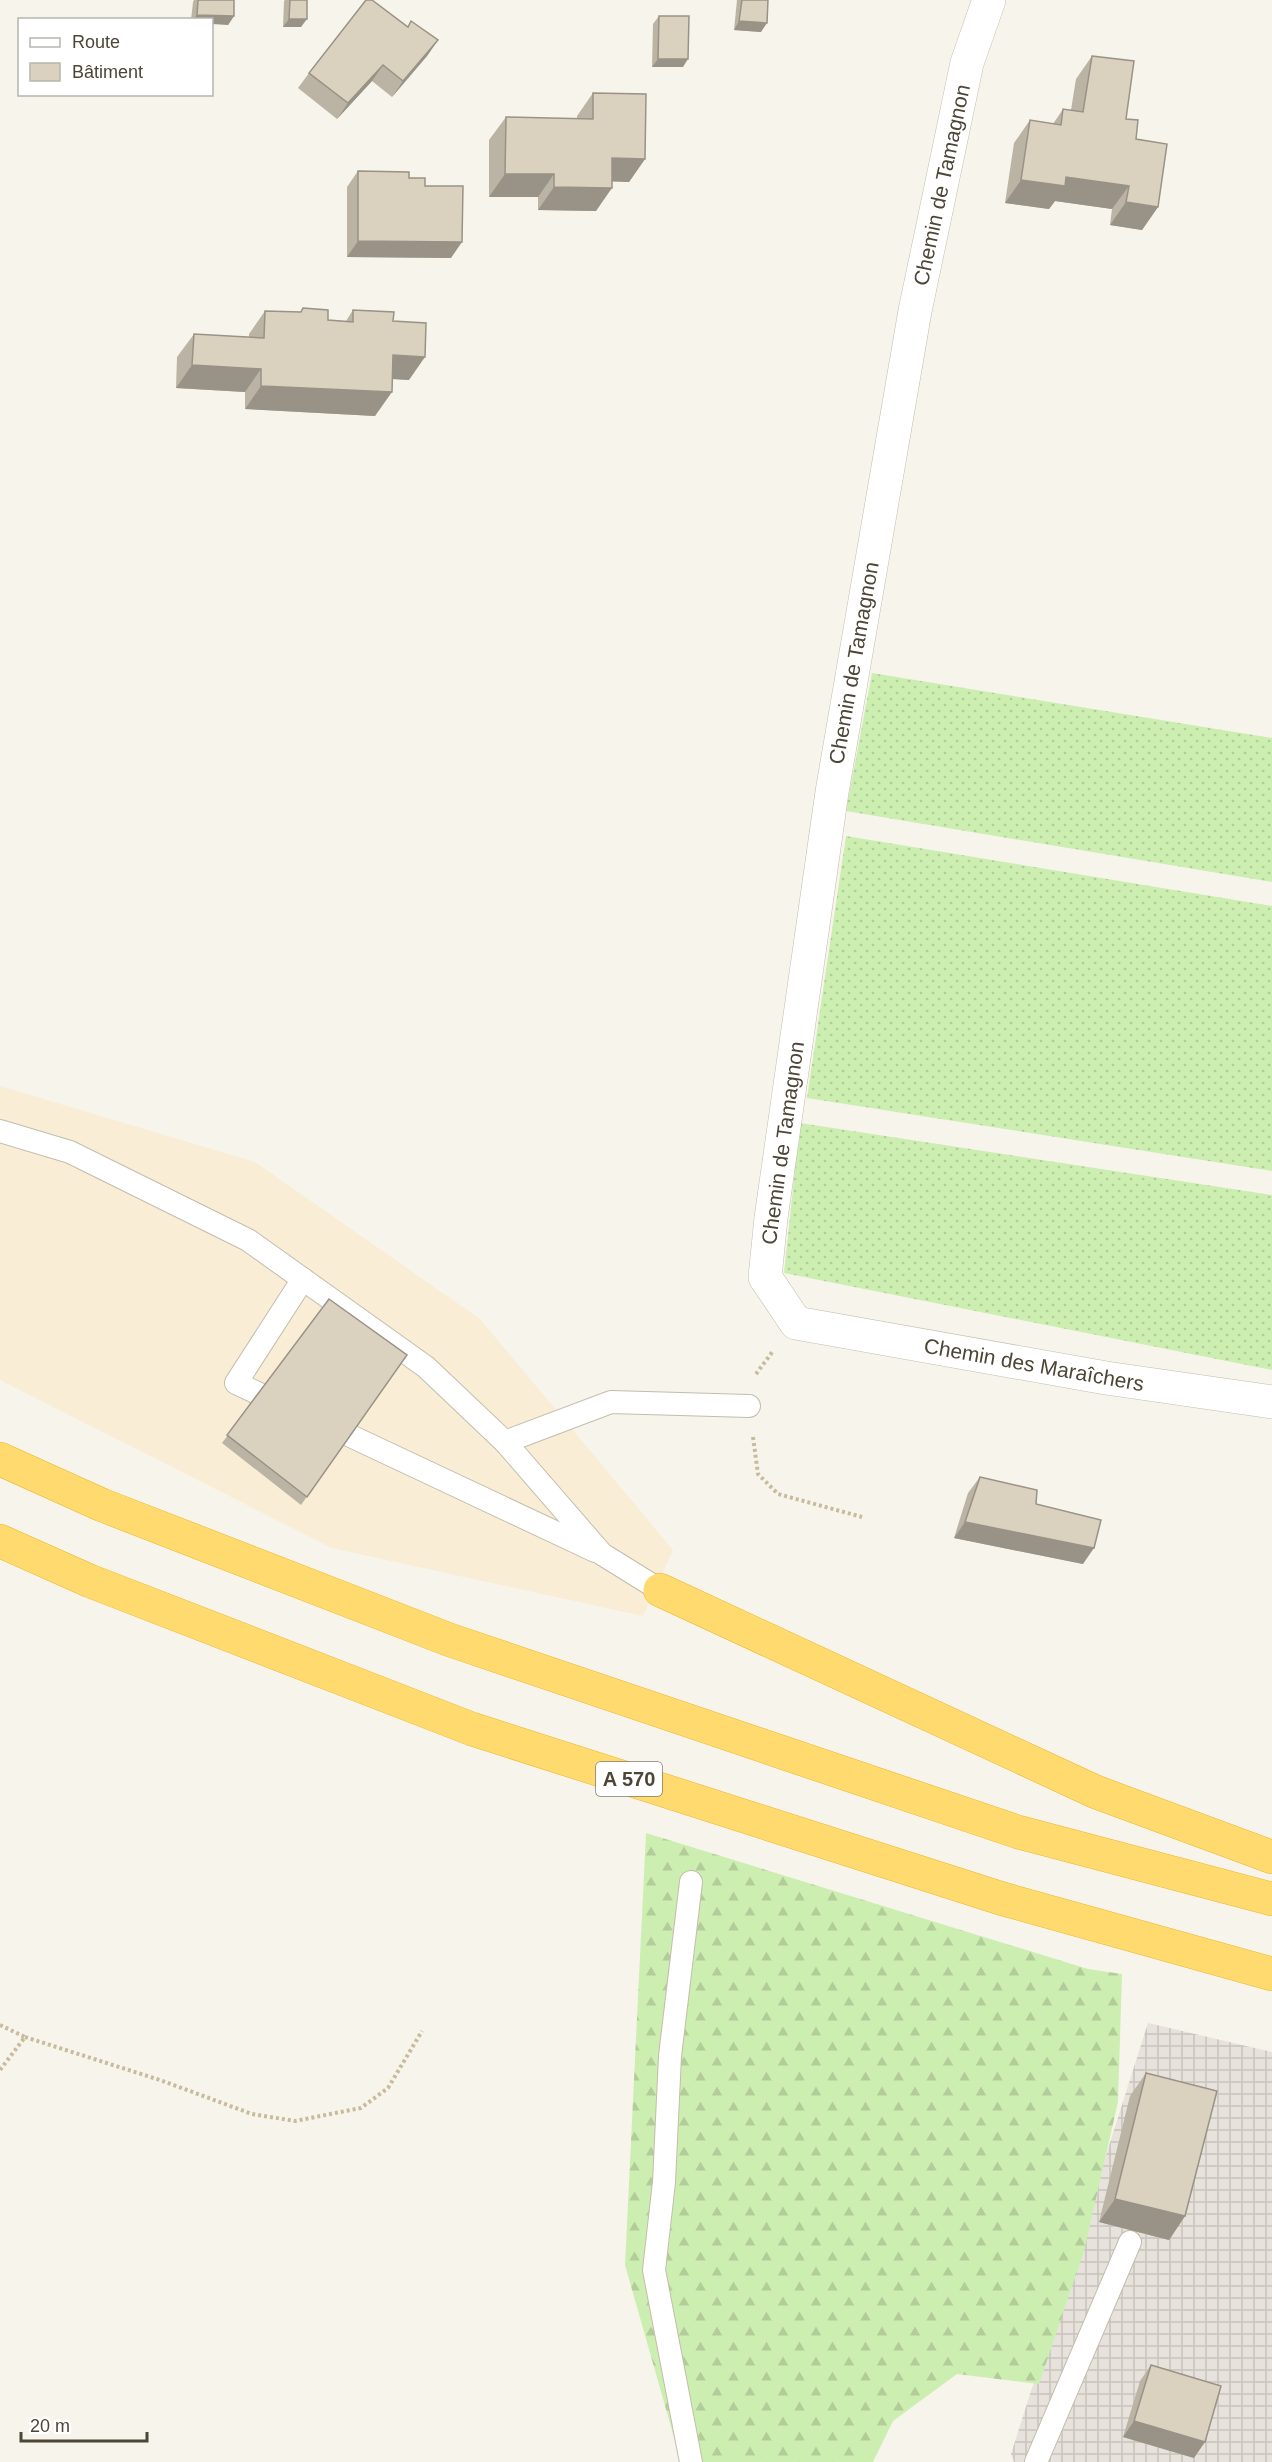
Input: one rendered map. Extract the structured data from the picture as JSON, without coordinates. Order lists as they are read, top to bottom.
{
  "streets": {
    "highway": ["A 570"],
    "street": ["Chemin de Tamagnon", "Chemin des Maraîchers"]
  },
  "crossings": [
    ["Chemin de Tamagnon", "Chemin des Maraîchers"]
  ],
  "legend": ["Route", "Bâtiment"],
  "scale_bar": "20 m"
}
